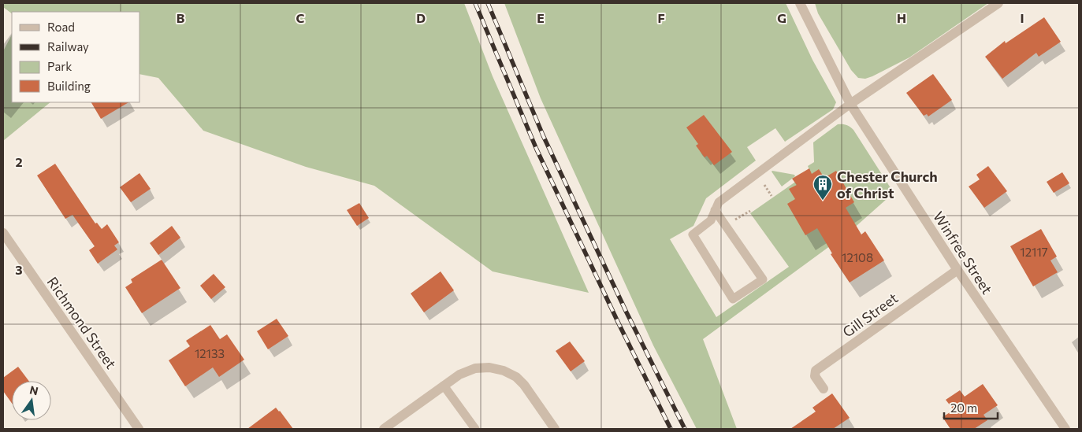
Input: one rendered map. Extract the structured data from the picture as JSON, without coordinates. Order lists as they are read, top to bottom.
{
  "streets": {
    "street": ["Winfree Street", "Gill Street", "Richmond Street"]
  },
  "crossings": [
    ["Winfree Street", "Gill Street"]
  ],
  "places": {
    "building": ["Chester Church of Christ"]
  },
  "house_numbers": ["12117", "12108", "12133"],
  "legend": [
    "Road",
    "Railway",
    "Park",
    "Building"
  ],
  "scale_bar": "20 m",
  "north": "top",
  "grid": {
    "columns": [
      "B",
      "C",
      "D",
      "E",
      "F",
      "G",
      "H",
      "I"
    ],
    "rows": ["2", "3"]
  }
}
